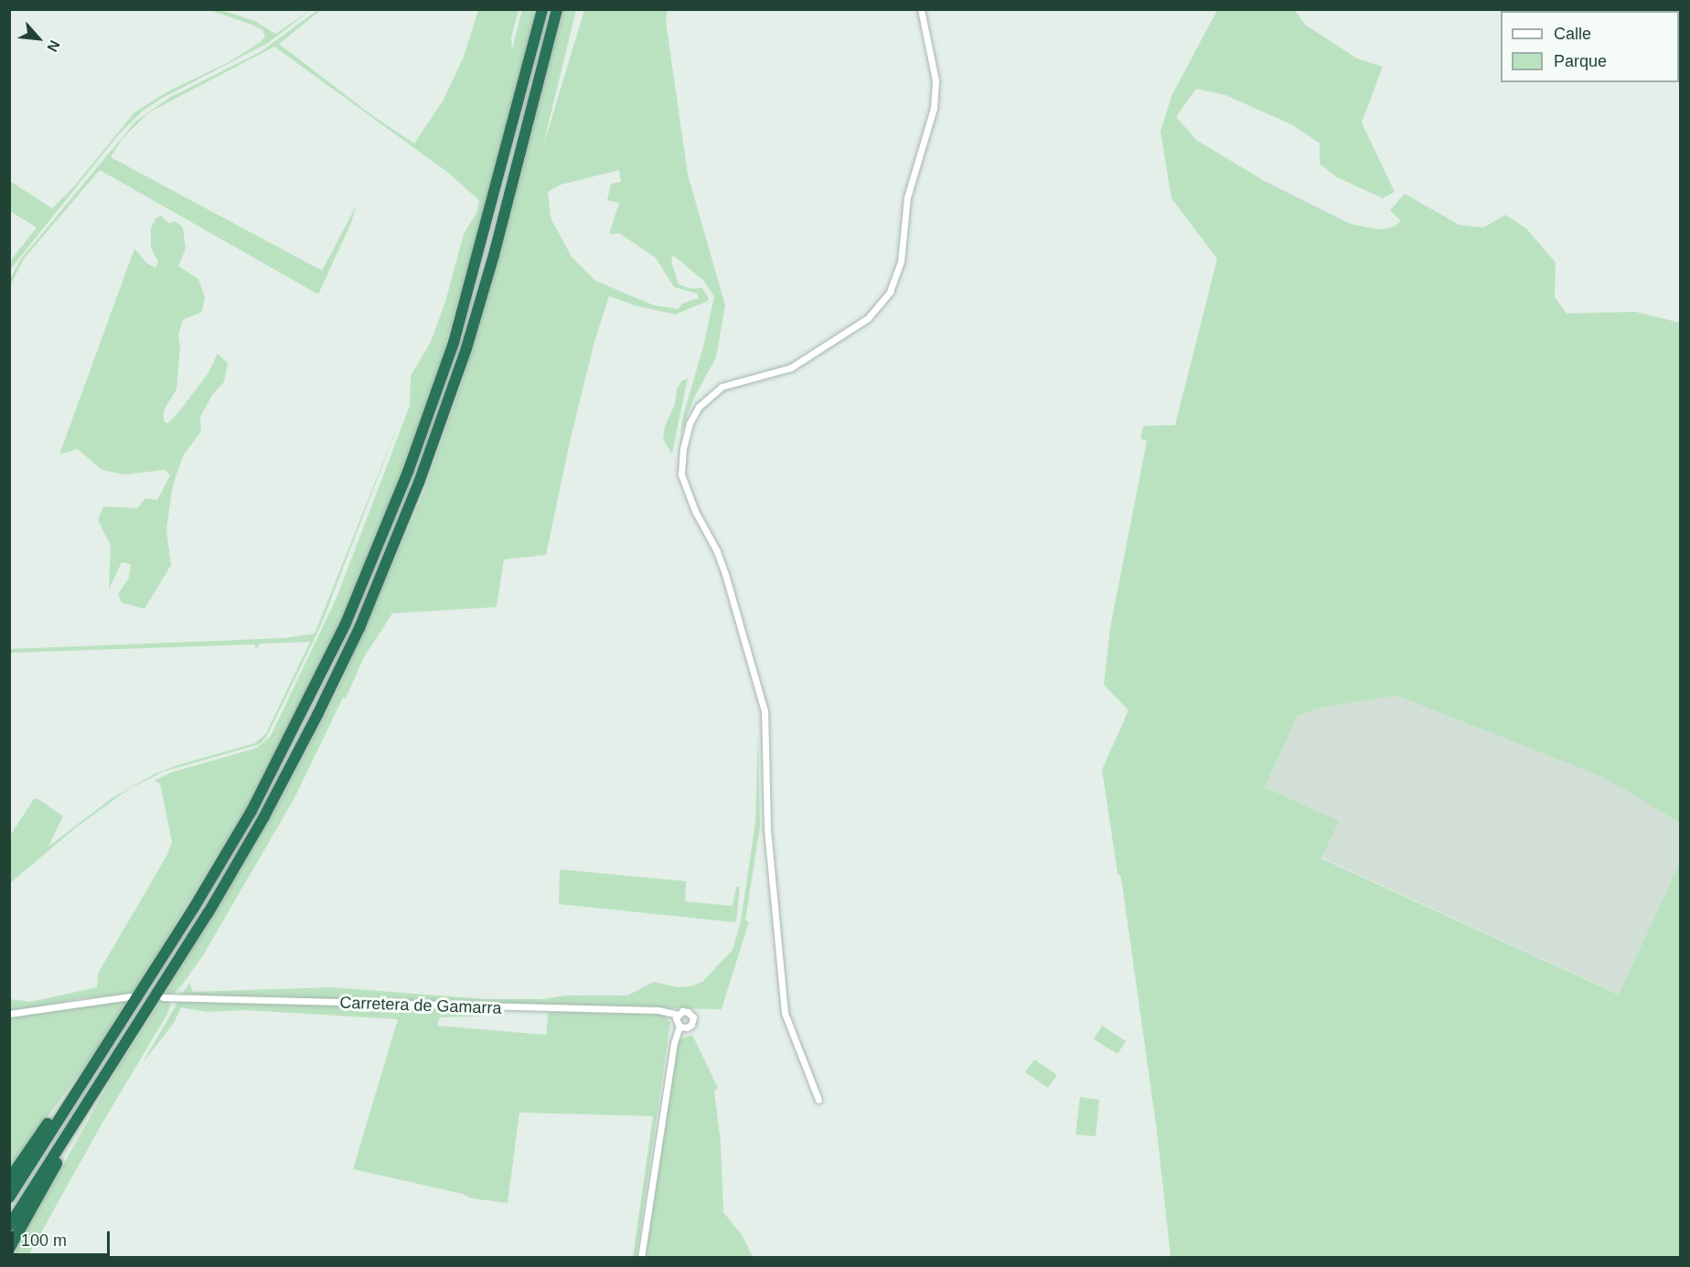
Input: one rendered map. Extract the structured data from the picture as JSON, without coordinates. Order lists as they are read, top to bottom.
{
  "streets": {
    "street": ["Carretera de Gamarra"]
  },
  "legend": ["Calle", "Parque"],
  "scale_bar": "100 m",
  "north": "bottom right"
}
